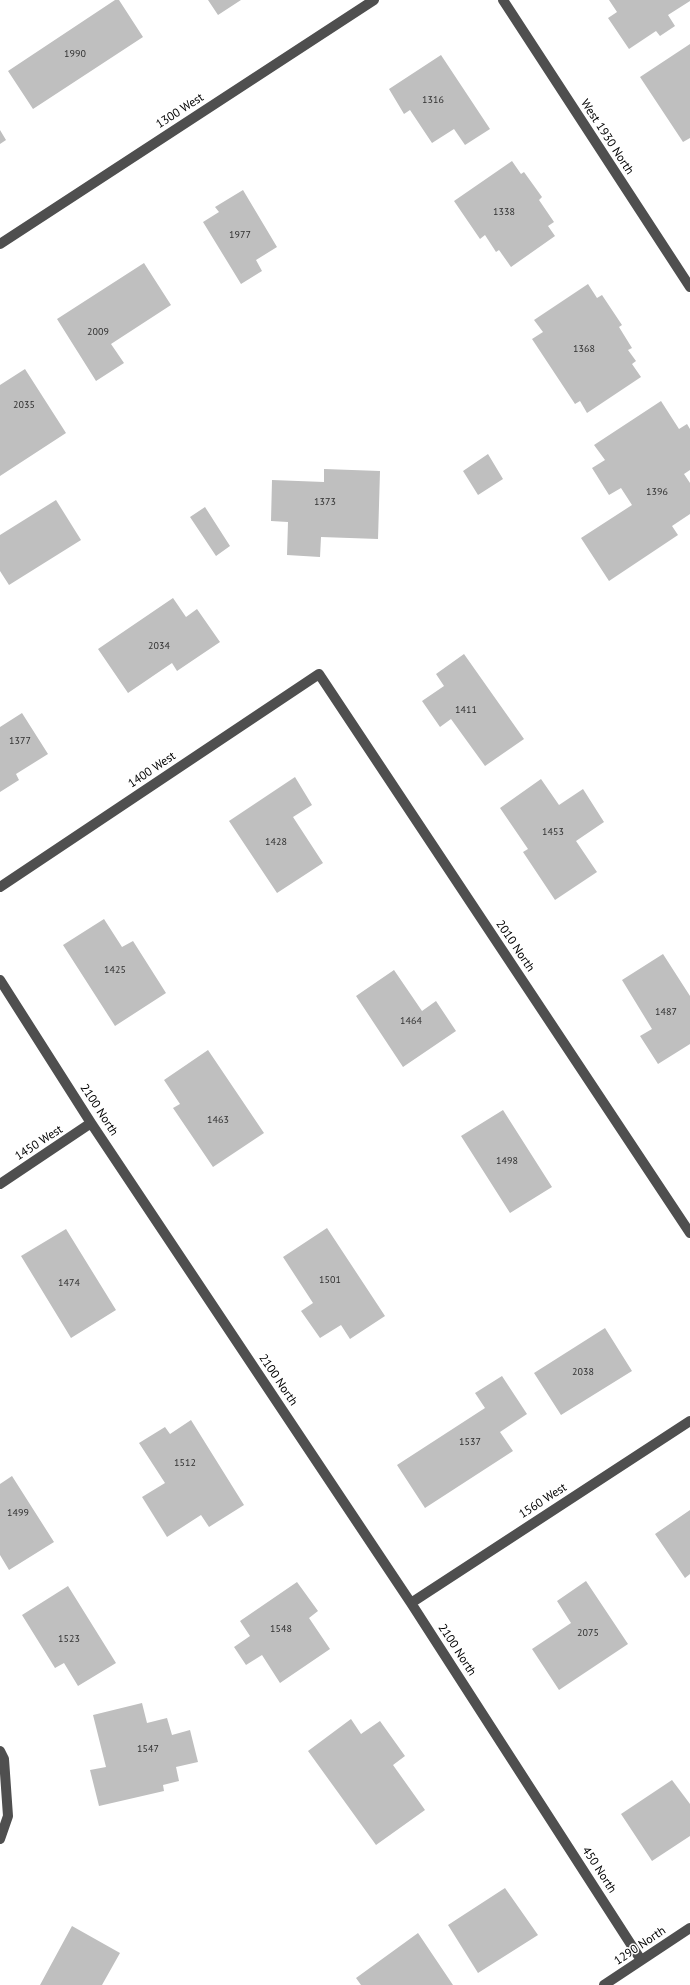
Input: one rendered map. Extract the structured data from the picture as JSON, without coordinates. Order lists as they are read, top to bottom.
{
  "streets": {
    "street": [
      "1300 West",
      "West 1930 North",
      "1400 West",
      "2010 North",
      "2100 North",
      "1450 West",
      "1560 West",
      "450 North",
      "1290 North"
    ]
  },
  "crossings": [
    ["1400 West", "2010 North"],
    ["2100 North", "1450 West"],
    ["2100 North", "1560 West"],
    ["2100 North", "450 North"],
    ["450 North", "1290 North"]
  ],
  "house_numbers": [
    "1990",
    "1316",
    "1338",
    "1977",
    "2009",
    "1368",
    "2035",
    "1396",
    "1373",
    "2034",
    "1411",
    "1377",
    "1453",
    "1428",
    "1425",
    "1487",
    "1464",
    "1463",
    "1498",
    "1501",
    "1474",
    "2038",
    "1537",
    "1512",
    "1499",
    "1548",
    "2075",
    "1523",
    "1547"
  ]
}
